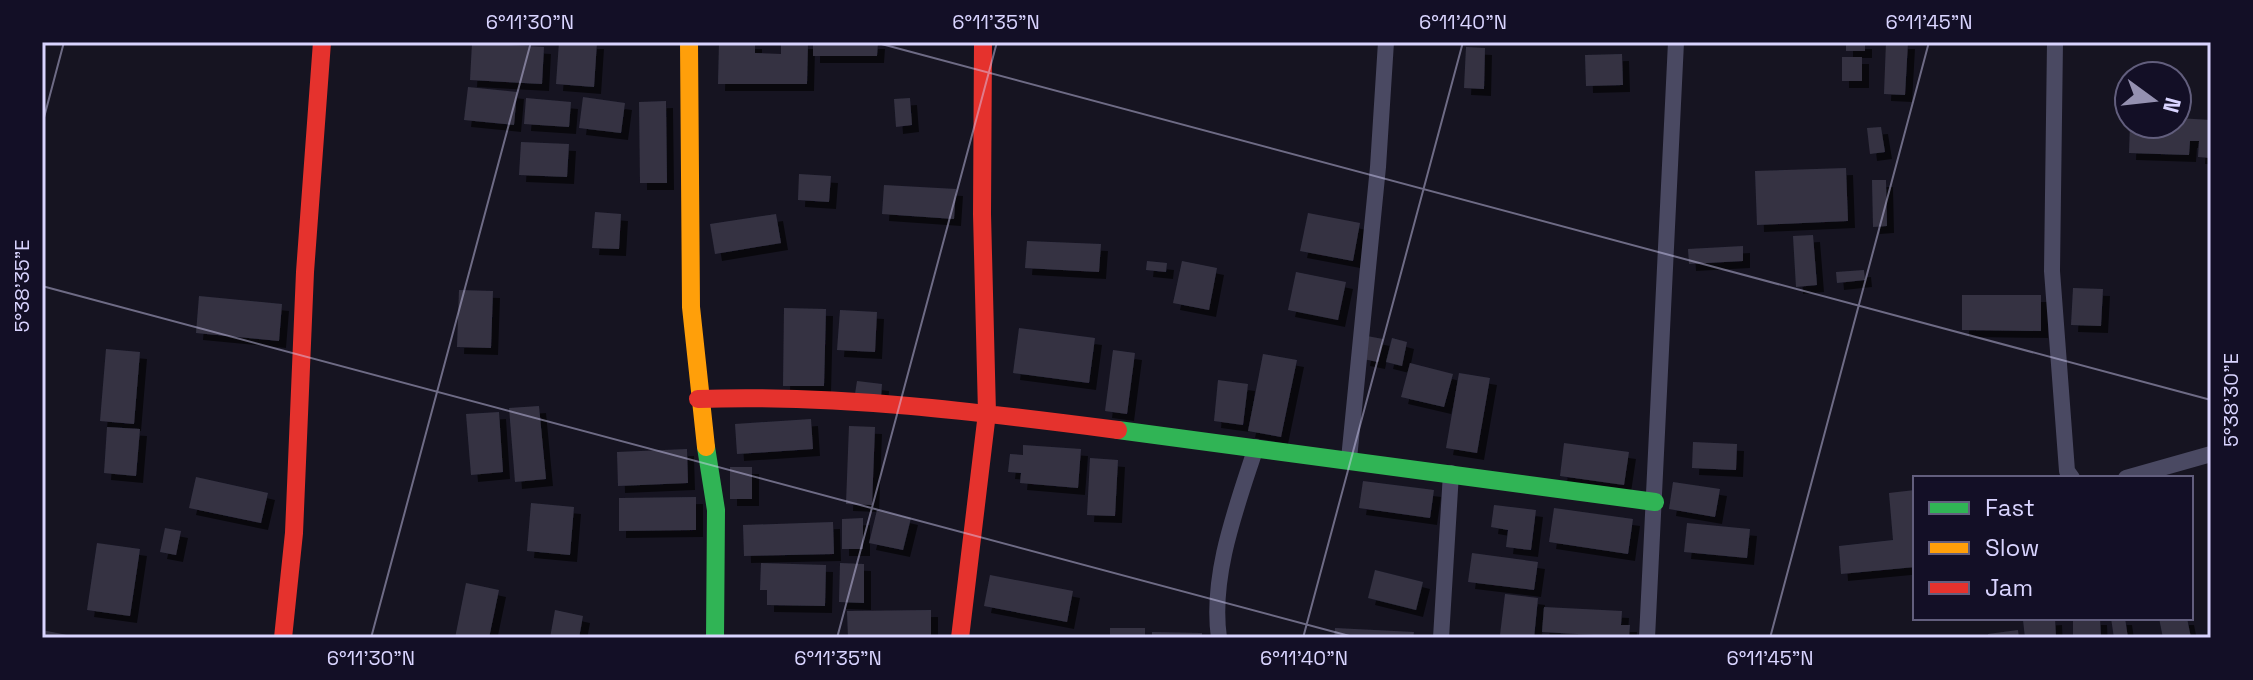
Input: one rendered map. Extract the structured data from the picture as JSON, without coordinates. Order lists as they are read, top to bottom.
{
  "legend": ["Fast", "Slow", "Jam"],
  "north": "right",
  "coordinates": [
    "6°11'30\"N",
    "6°11'35\"N",
    "6°11'40\"N",
    "6°11'45\"N",
    "5°38'35\"E",
    "5°38'30\"E"
  ]
}
